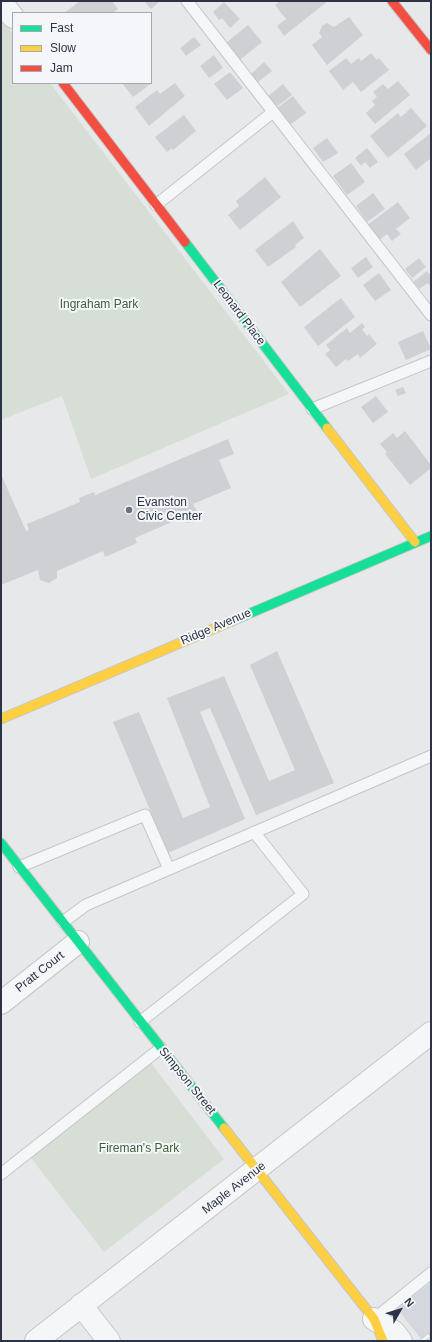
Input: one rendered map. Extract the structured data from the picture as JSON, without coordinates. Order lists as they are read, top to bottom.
{
  "streets": {
    "street": [
      "Leonard Place",
      "Ridge Avenue",
      "Pratt Court",
      "Simpson Street",
      "Maple Avenue"
    ]
  },
  "crossings": [
    ["Leonard Place", "Ridge Avenue"],
    ["Pratt Court", "Simpson Street"],
    ["Simpson Street", "Maple Avenue"]
  ],
  "parks": ["Ingraham Park", "Fireman's Park"],
  "places": ["Evanston Civic Center"],
  "legend": ["Fast", "Slow", "Jam"],
  "north": "top right"
}
